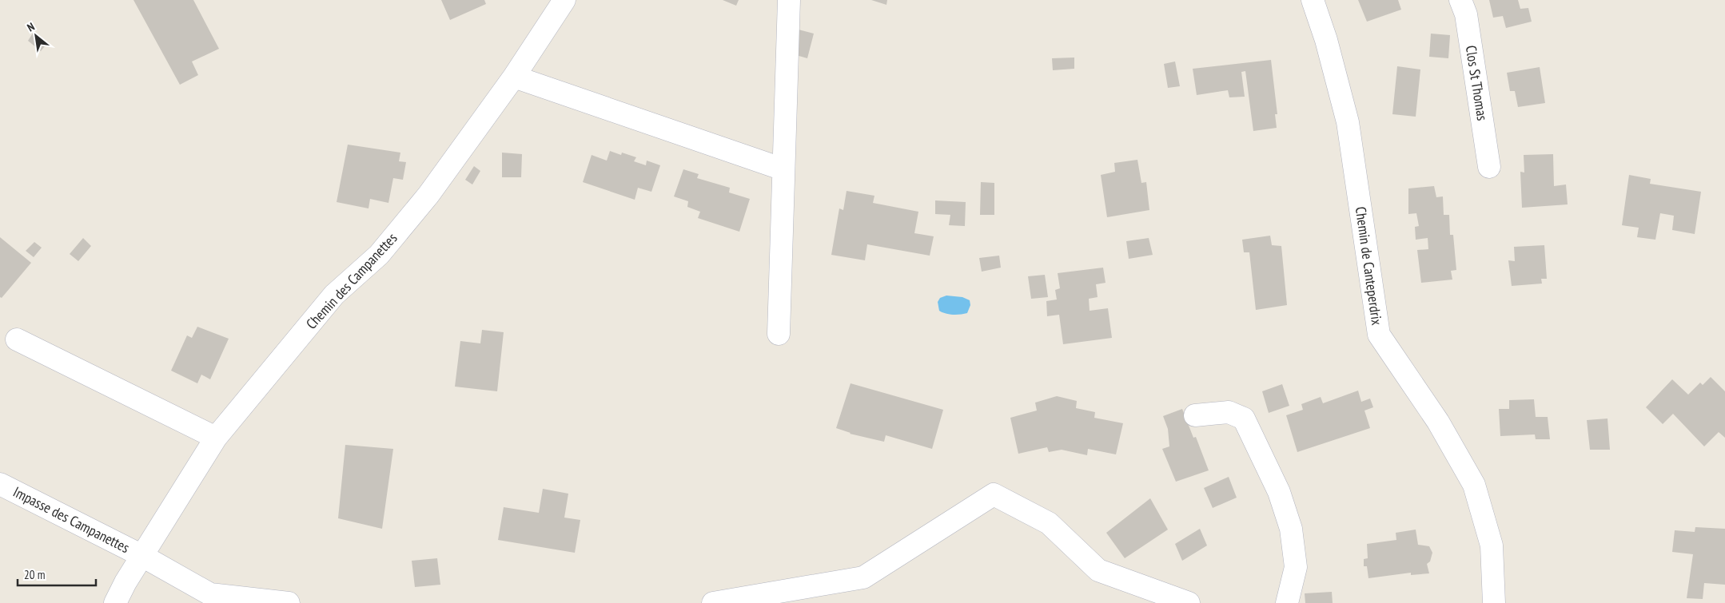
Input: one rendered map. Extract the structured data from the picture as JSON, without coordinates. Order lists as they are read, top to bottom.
{
  "streets": {
    "street": [
      "Clos St Thomas",
      "Chemin de Canteperdrix",
      "Chemin des Campanettes",
      "Impasse des Campanettes"
    ]
  },
  "crossings": [
    ["Chemin des Campanettes", "Impasse des Campanettes"]
  ],
  "scale_bar": "20 m",
  "north": "top left"
}
